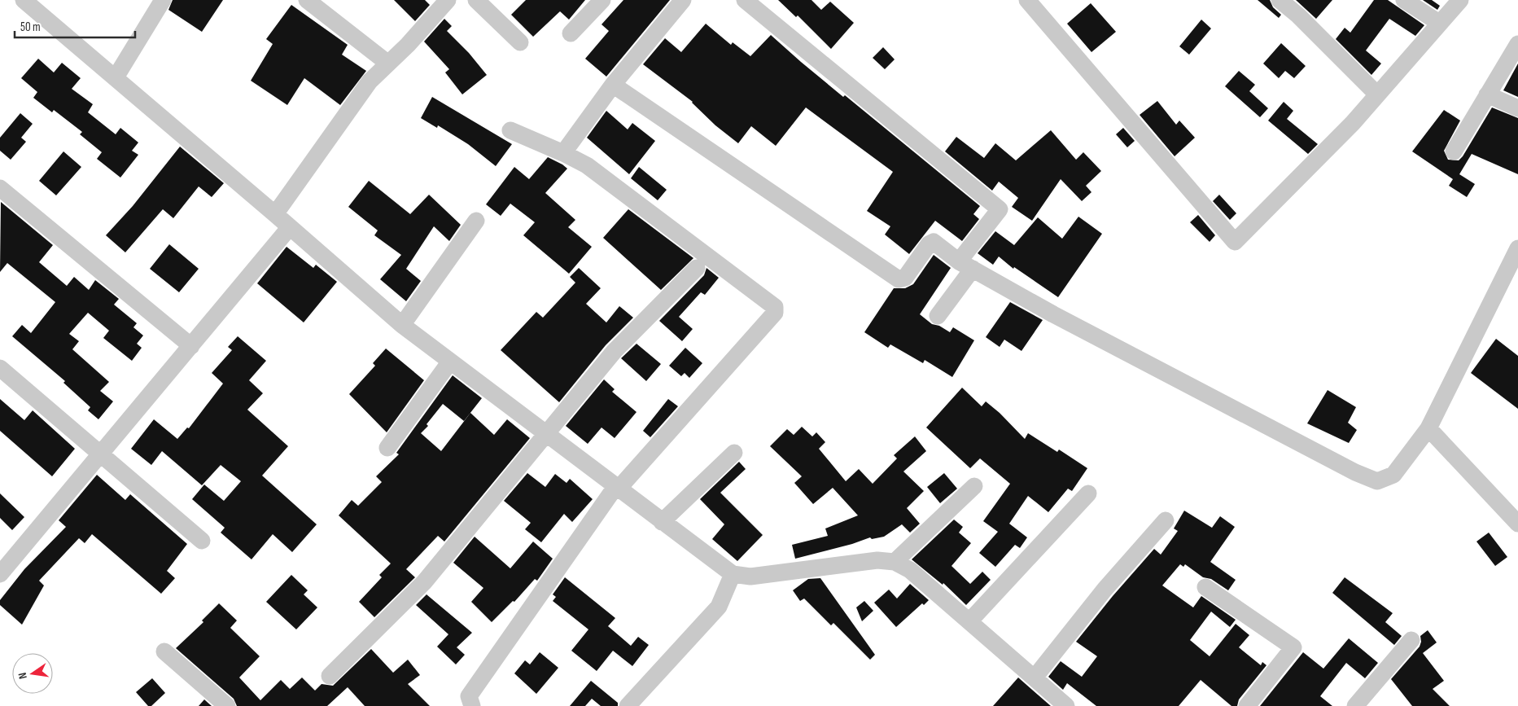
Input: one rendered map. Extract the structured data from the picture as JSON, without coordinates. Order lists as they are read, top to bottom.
{
  "scale_bar": "50 m",
  "north": "left"
}
